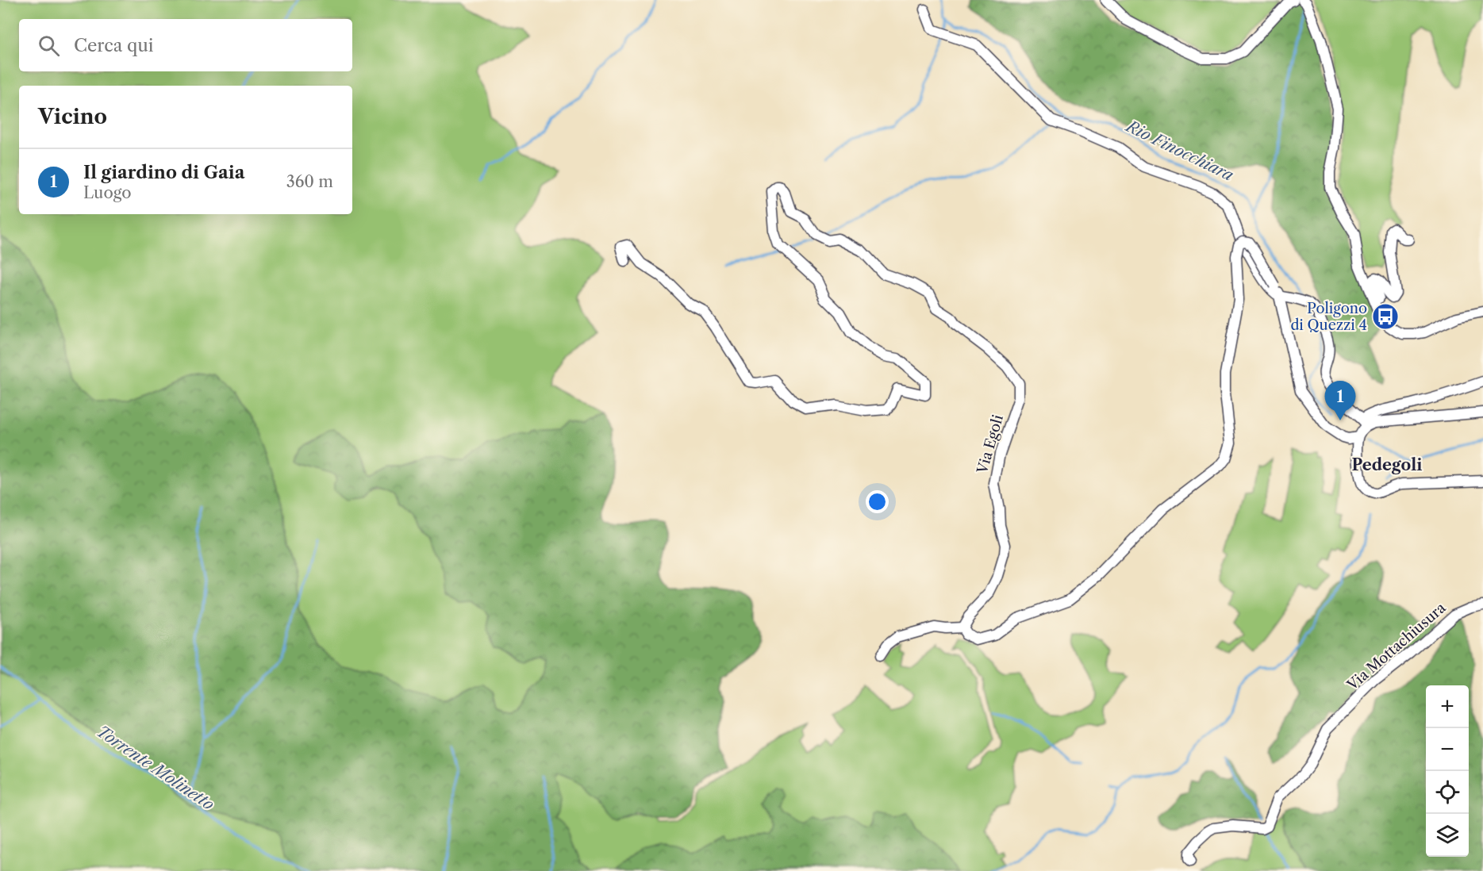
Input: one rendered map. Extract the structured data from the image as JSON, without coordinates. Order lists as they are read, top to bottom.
{
  "streets": {
    "street": ["Via Egoli", "Via Mottachiusura"]
  },
  "districts": ["Pedegoli"],
  "water": ["Rio Finocchiara", "Torrente Molinetto"],
  "places": {
    "bus stop": ["Poligono di Quezzi 4"]
  },
  "page": {
    "search": "Cerca qui",
    "heading": "Vicino",
    "list": [
      {
        "mark": "1",
        "name": "Il giardino di Gaia",
        "note": "Luogo",
        "value": "360 m"
      }
    ],
    "pins": "1",
    "map_buttons": ["+", "−"]
  }
}
